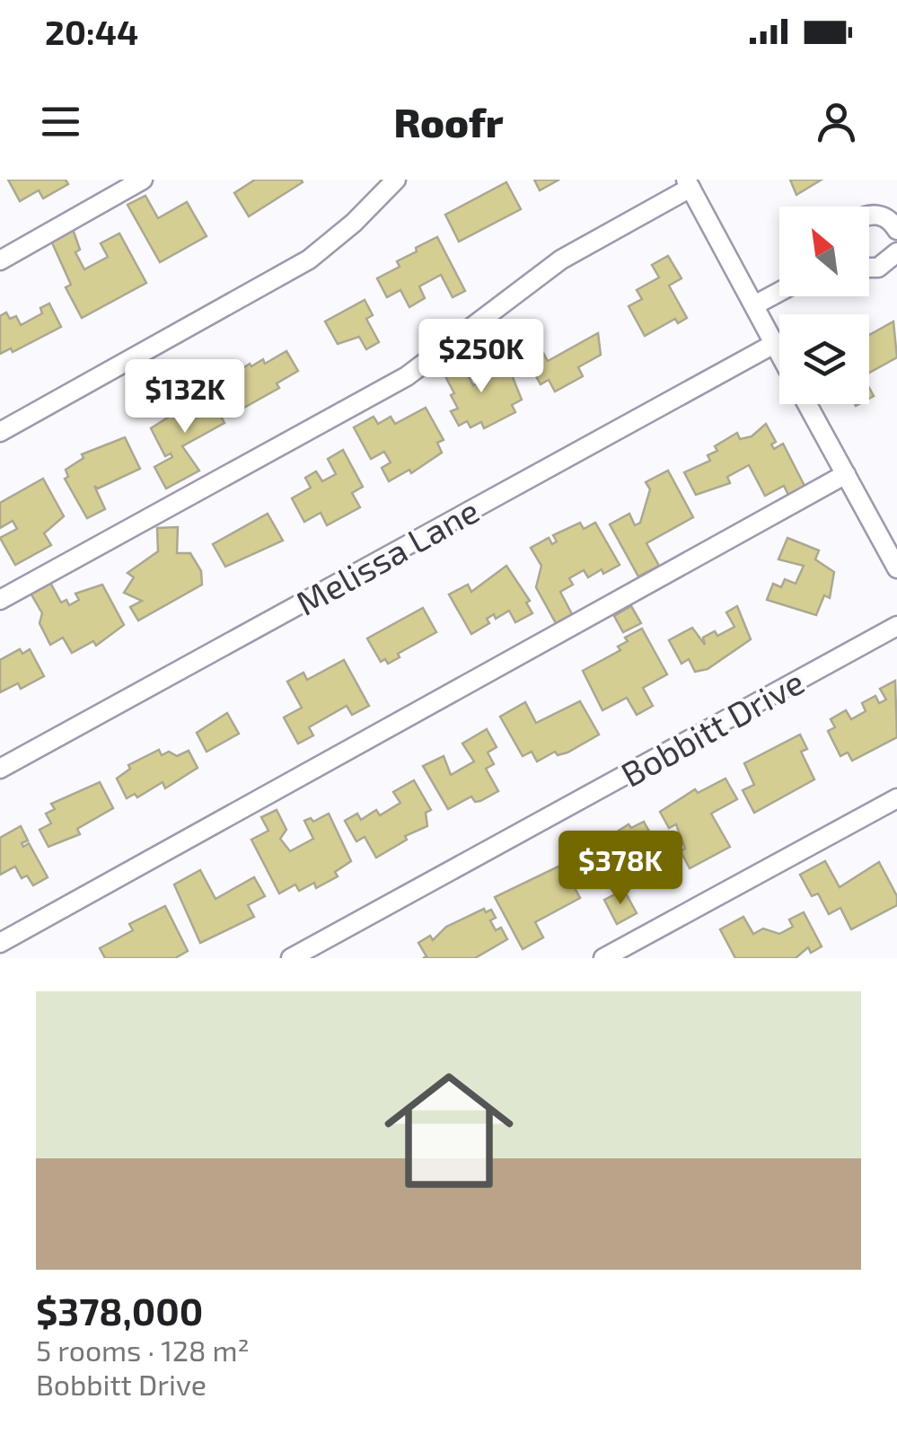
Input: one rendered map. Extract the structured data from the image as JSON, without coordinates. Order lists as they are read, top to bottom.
{
  "streets": {
    "street": ["Melissa Lane", "Bobbitt Drive"]
  },
  "north": "top left",
  "page": {
    "status": "20:44",
    "header": "Roofr",
    "price": ["$250K", "$132K", "$378K"],
    "list": [
      {
        "name": "$378,000",
        "note": "5 rooms · 128 m² · Bobbitt Drive"
      }
    ]
  }
}
